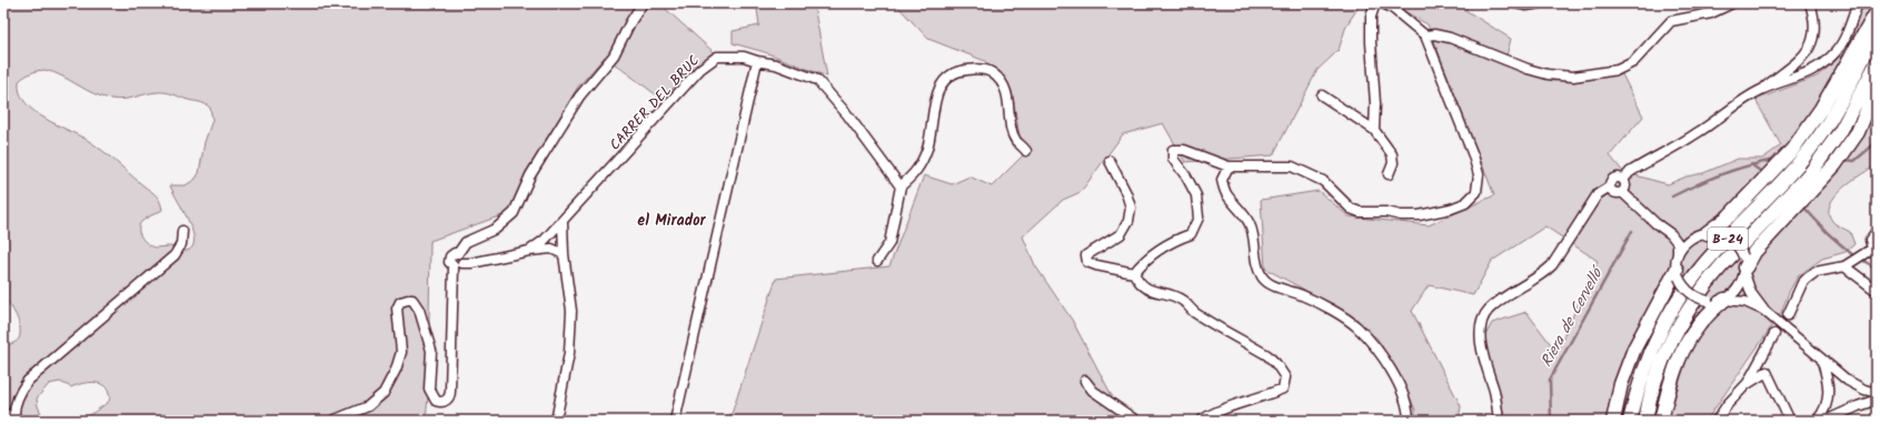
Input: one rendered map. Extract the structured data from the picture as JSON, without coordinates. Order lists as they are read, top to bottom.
{
  "streets": {
    "highway": ["B-24"],
    "street": ["CARRER DEL BRUC"]
  },
  "districts": ["el Mirador"],
  "water": ["Riera de Cervelló"]
}
